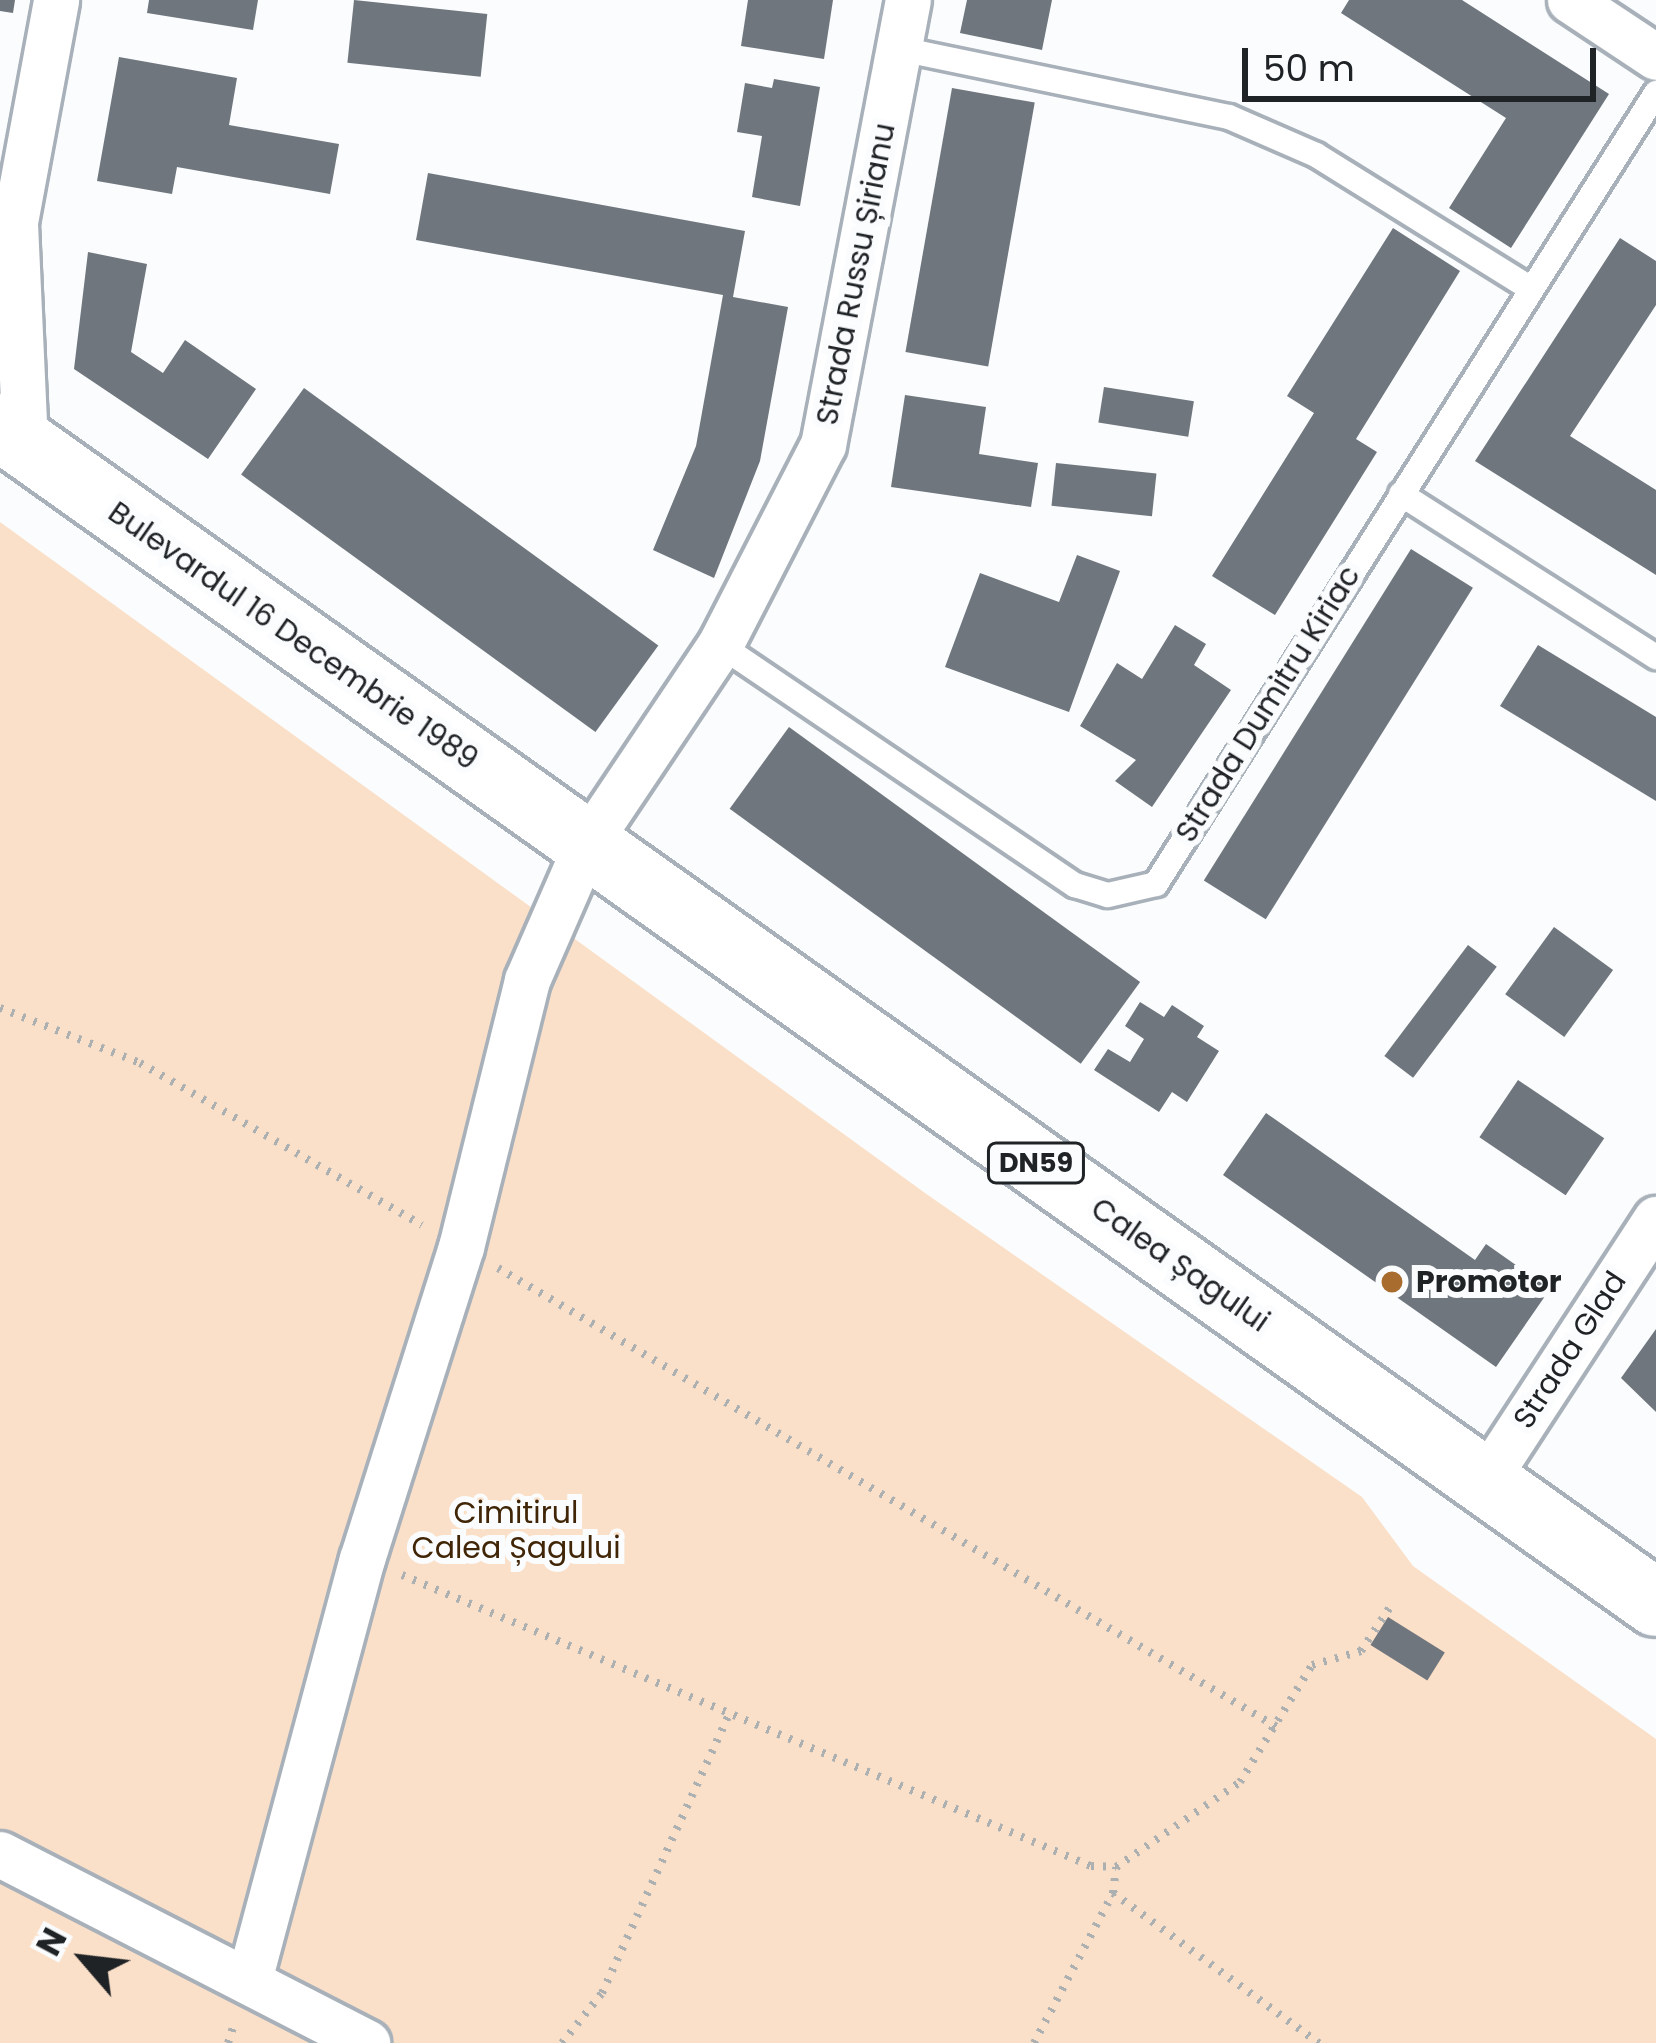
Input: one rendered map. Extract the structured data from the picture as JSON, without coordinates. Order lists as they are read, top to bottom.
{
  "streets": {
    "main road": ["Bulevardul 16 Decembrie 1989", "DN59", "Calea Șagului"],
    "street": ["Strada Russu Șirianu", "Strada Glad"],
    "lane": ["Strada Dumitru Kiriac"]
  },
  "crossings": [
    ["Strada Russu Șirianu", "Bulevardul 16 Decembrie 1989"],
    ["Strada Russu Șirianu", "Strada Dumitru Kiriac"],
    ["Strada Russu Șirianu", "Calea Șagului"],
    ["Bulevardul 16 Decembrie 1989", "Calea Șagului"],
    ["Calea Șagului", "Strada Glad"]
  ],
  "parks": ["Cimitirul Calea Șagului"],
  "places": ["Promotor"],
  "scale_bar": "50 m",
  "north": "top left"
}
